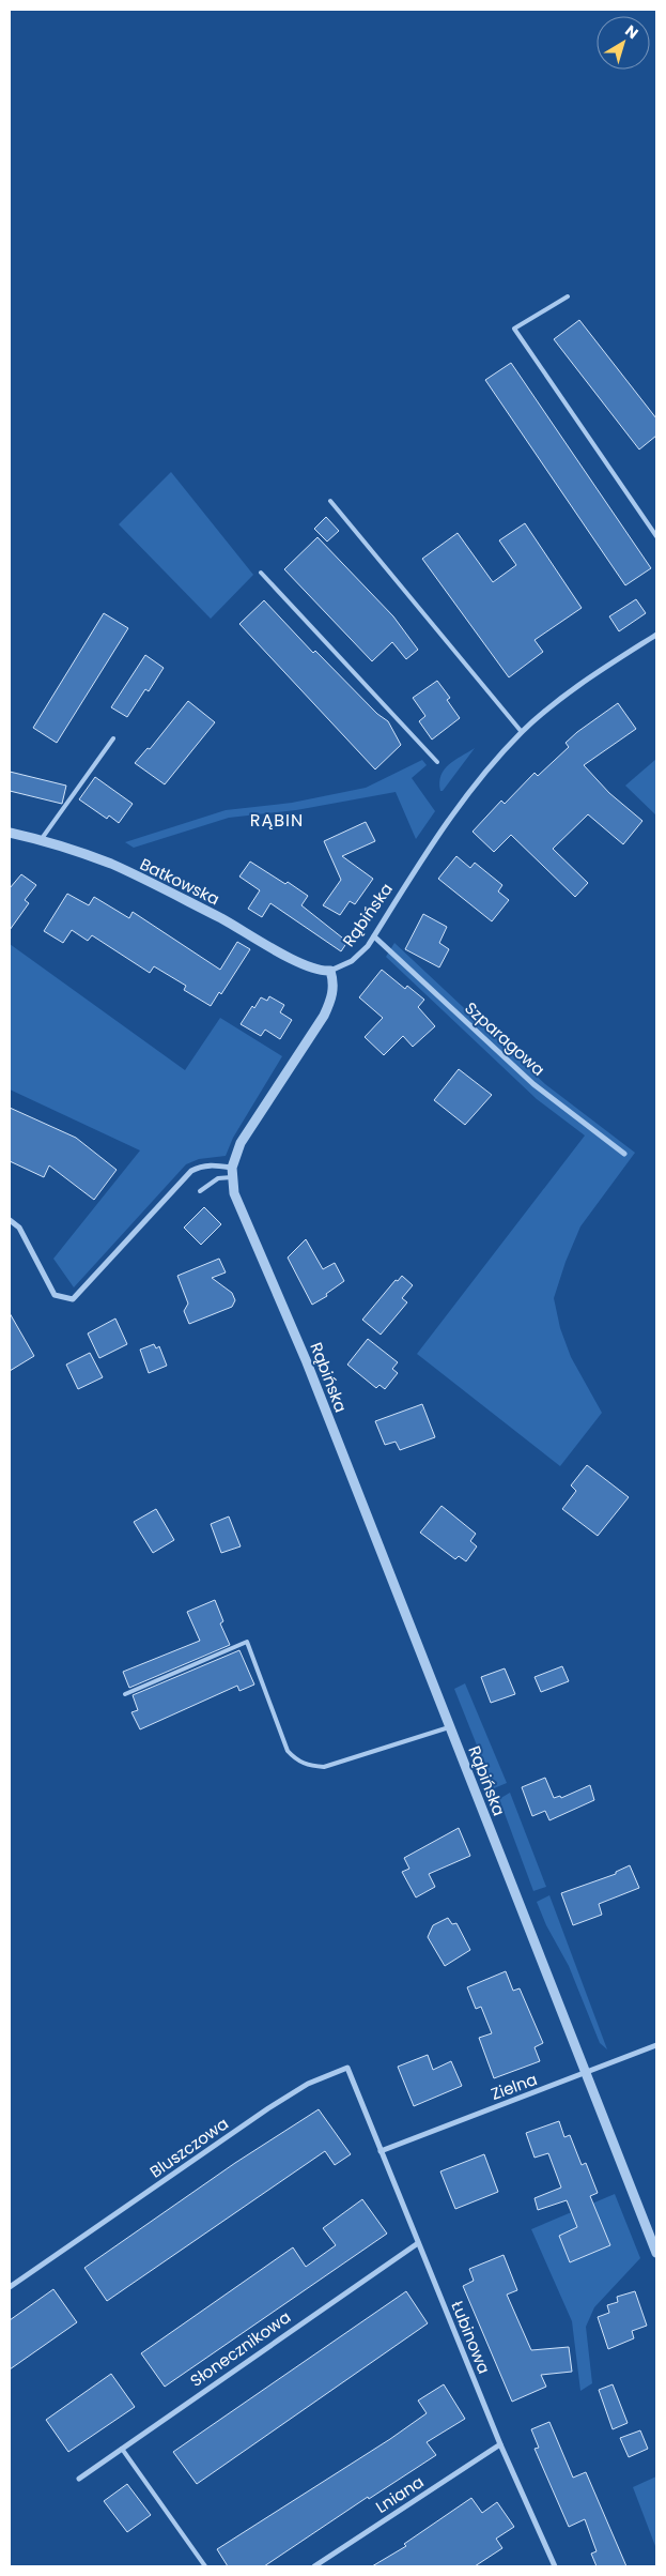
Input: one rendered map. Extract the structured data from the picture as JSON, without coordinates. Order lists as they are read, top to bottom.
{
  "streets": {
    "street": [
      "Batkowska",
      "Rąbińska",
      "Szparagowa",
      "Zielna",
      "Bluszczowa",
      "Łubinowa",
      "Słonecznikowa",
      "Lniana"
    ]
  },
  "crossings": [
    ["Batkowska", "Rąbińska"],
    ["Rąbińska", "Szparagowa"],
    ["Rąbińska", "Zielna"],
    ["Zielna", "Łubinowa"],
    ["Bluszczowa", "Łubinowa"],
    ["Łubinowa", "Słonecznikowa"],
    ["Łubinowa", "Lniana"]
  ],
  "districts": ["RĄBIN"],
  "north": "top right"
}
